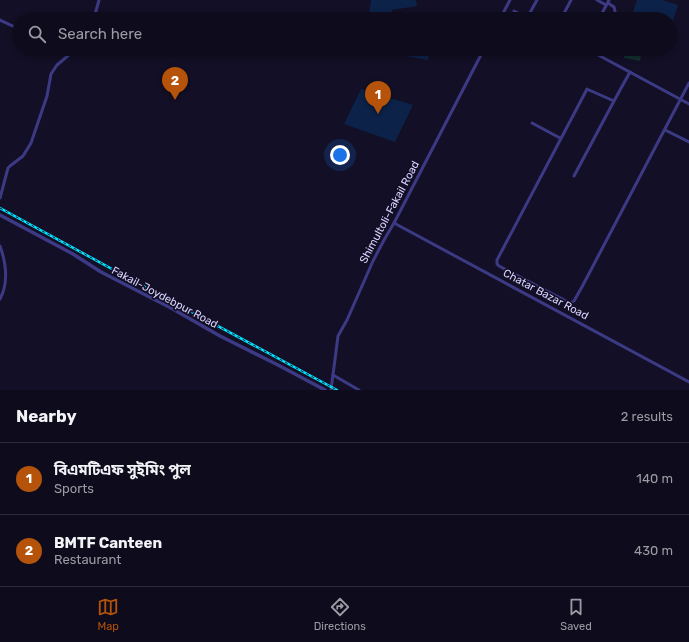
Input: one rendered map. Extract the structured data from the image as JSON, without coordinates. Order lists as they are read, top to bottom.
{
  "streets": {
    "street": ["Shimultoli-Fakail Road", "Chatar Bazar Road", "Fakail-Joydebpur Road"]
  },
  "crossings": [
    ["Shimultoli-Fakail Road", "Chatar Bazar Road"]
  ],
  "page": {
    "search": "Search here",
    "pins": ["2", "1"],
    "heading": ["Nearby", "2 results"],
    "list": [
      {
        "mark": "1",
        "name": "বিএমটিএফ সুইমিং পুল",
        "note": "Sports",
        "value": "140 m"
      },
      {
        "mark": "2",
        "name": "BMTF Canteen",
        "note": "Restaurant",
        "value": "430 m"
      }
    ],
    "nav": ["Map", "Directions", "Saved"]
  }
}
